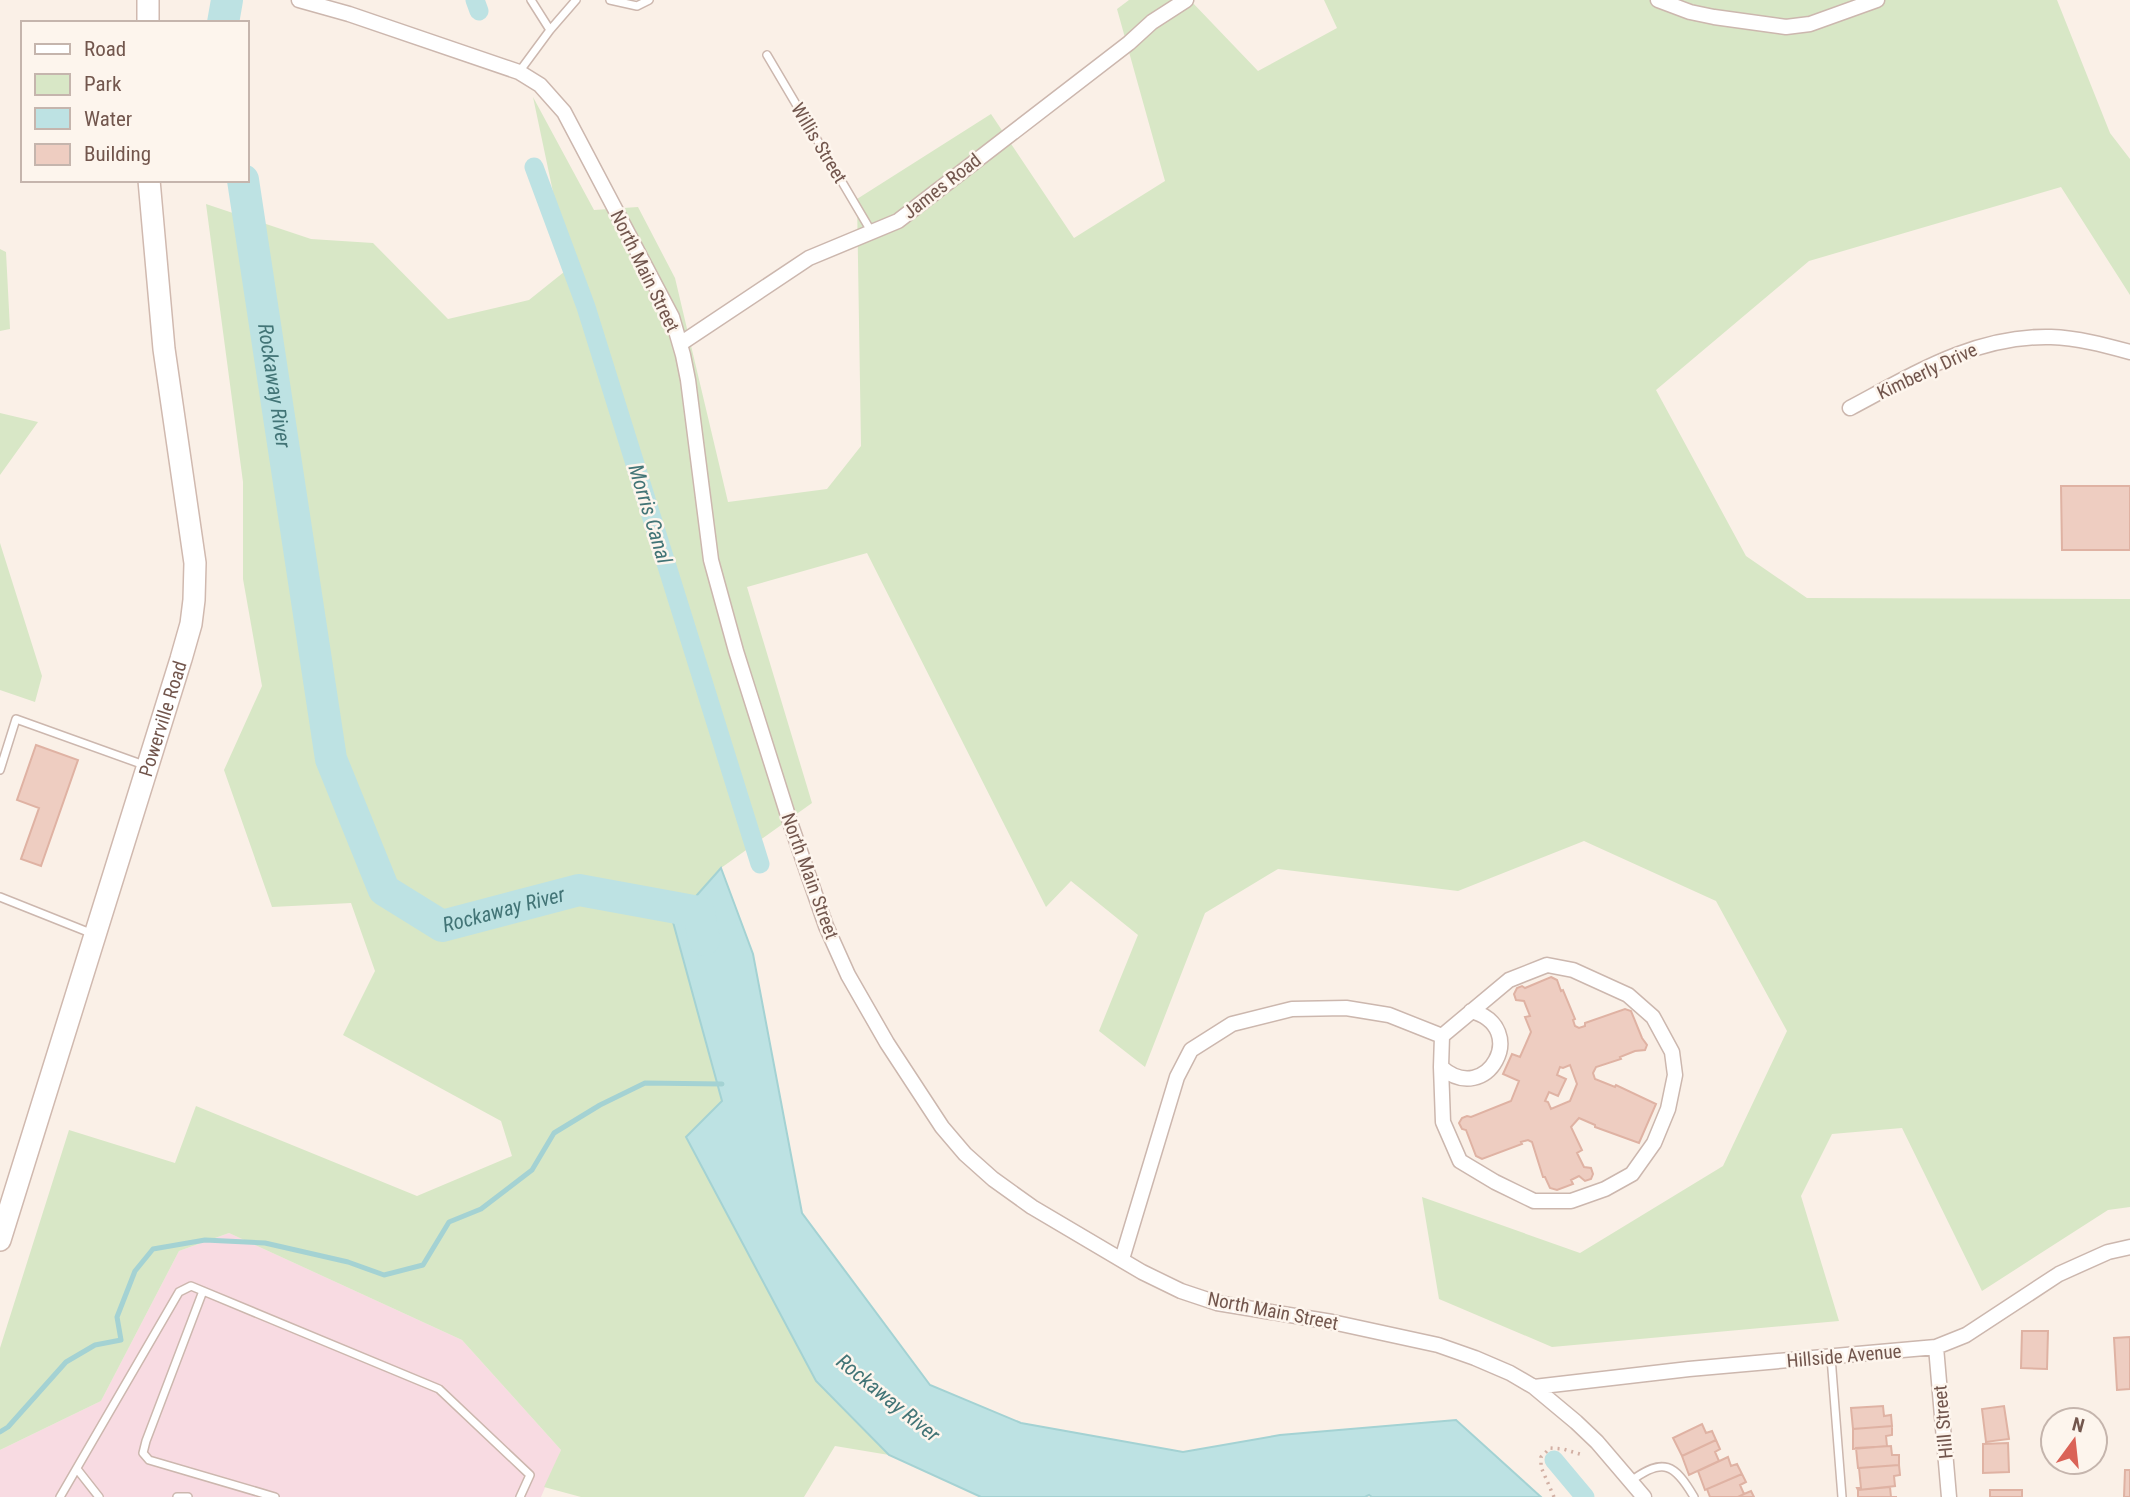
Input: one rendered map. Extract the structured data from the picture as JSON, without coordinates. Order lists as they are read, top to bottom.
{
  "streets": {
    "main road": ["Powerville Road"],
    "street": [
      "James Road",
      "North Main Street",
      "Kimberly Drive",
      "Hillside Avenue",
      "Hill Street"
    ],
    "lane": ["Willis Street"]
  },
  "crossings": [
    ["Willis Street", "James Road"],
    ["James Road", "North Main Street"],
    ["North Main Street", "Hillside Avenue"],
    ["Hillside Avenue", "Hill Street"]
  ],
  "water": ["Rockaway River", "Morris Canal"],
  "legend": [
    "Road",
    "Park",
    "Water",
    "Building"
  ],
  "north": "top"
}
